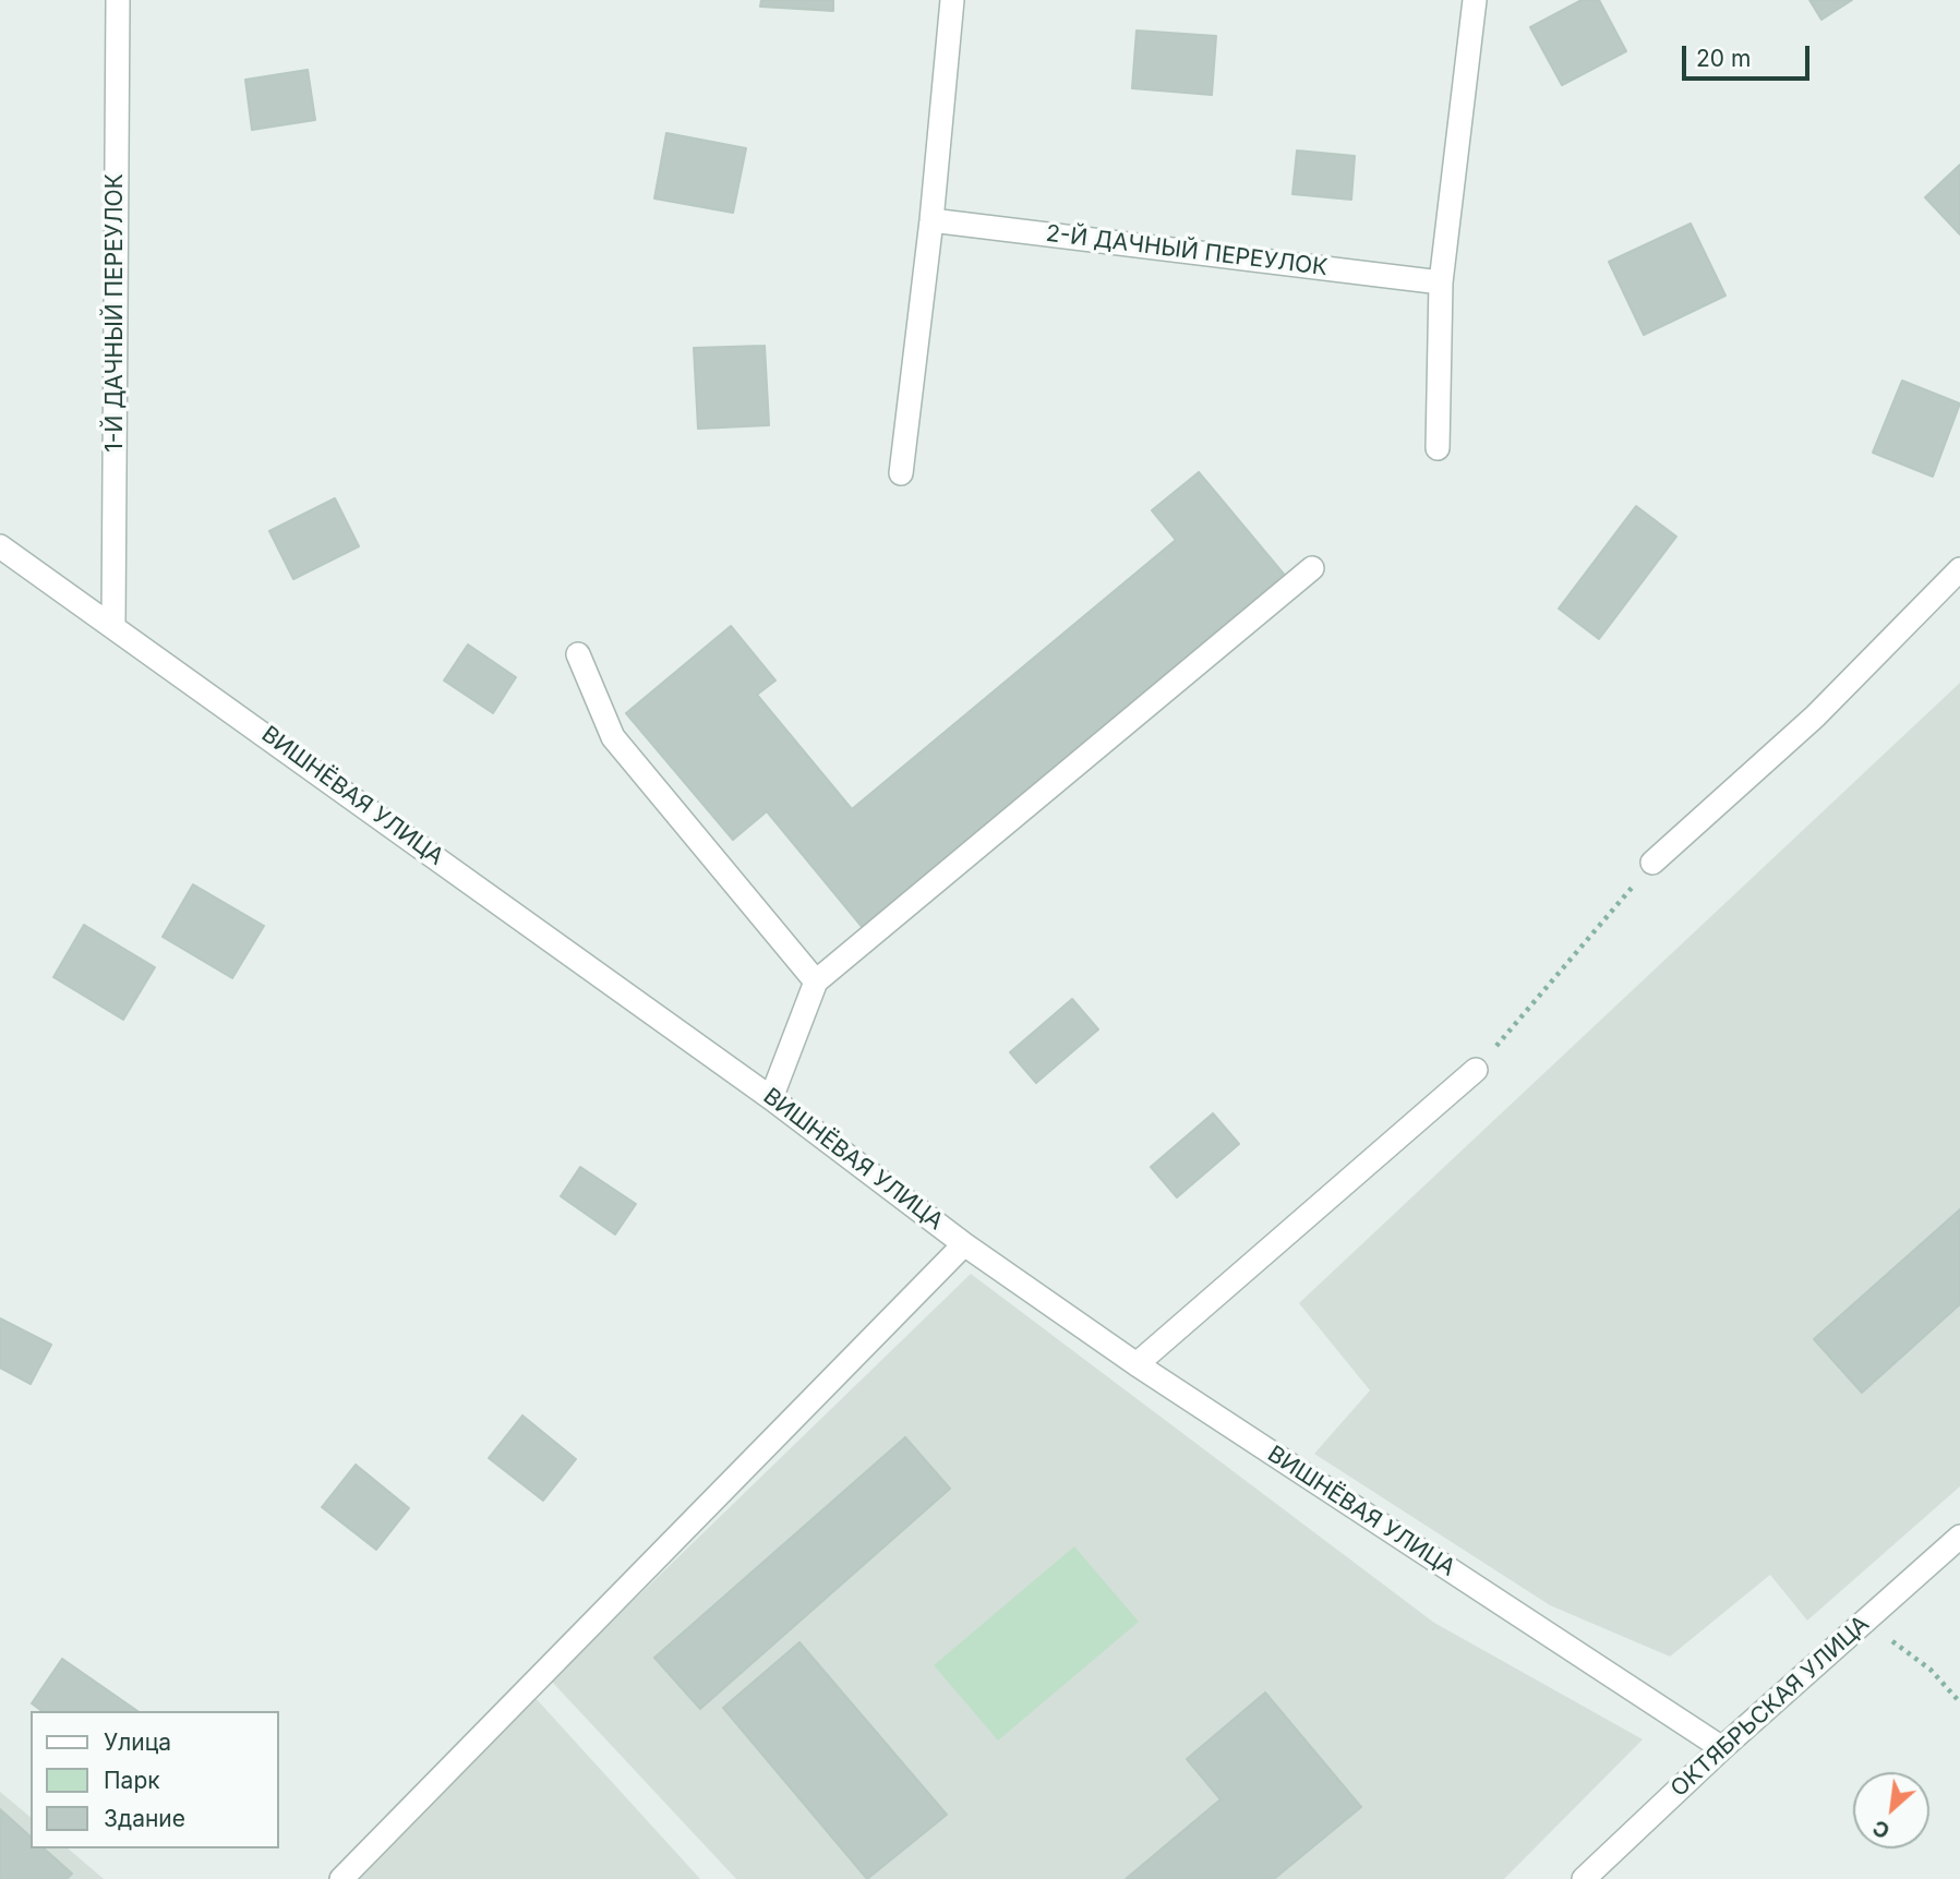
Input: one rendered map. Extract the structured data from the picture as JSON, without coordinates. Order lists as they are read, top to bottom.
{
  "streets": {
    "street": [
      "2-Й ДАЧНЫЙ ПЕРЕУЛОК",
      "1-Й ДАЧНЫЙ ПЕРЕУЛОК",
      "ВИШНЁВАЯ УЛИЦА",
      "ОКТЯБРЬСКАЯ УЛИЦА"
    ]
  },
  "crossings": [
    ["1-Й ДАЧНЫЙ ПЕРЕУЛОК", "ВИШНЁВАЯ УЛИЦА"],
    ["ВИШНЁВАЯ УЛИЦА", "ОКТЯБРЬСКАЯ УЛИЦА"]
  ],
  "legend": ["Улица", "Парк", "Здание"],
  "scale_bar": "20 m",
  "north": "bottom left"
}
